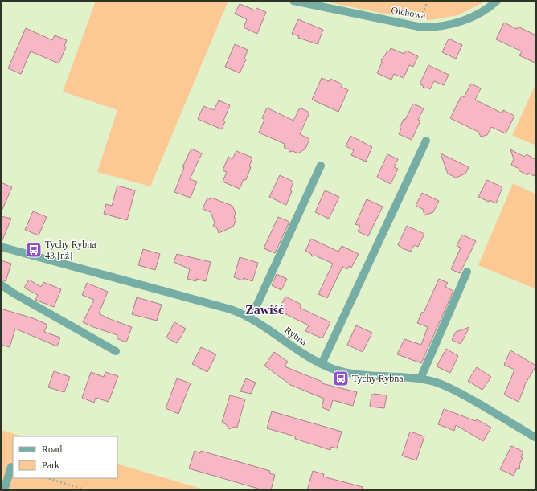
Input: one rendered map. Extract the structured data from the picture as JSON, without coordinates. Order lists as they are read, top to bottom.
{
  "streets": {
    "street": ["Olchowa", "Rybna"]
  },
  "districts": ["Zawiść"],
  "places": {
    "bus stop": ["Tychy Rybna 43 [nż]", "Tychy Rybna"]
  },
  "legend": ["Road", "Park"]
}
